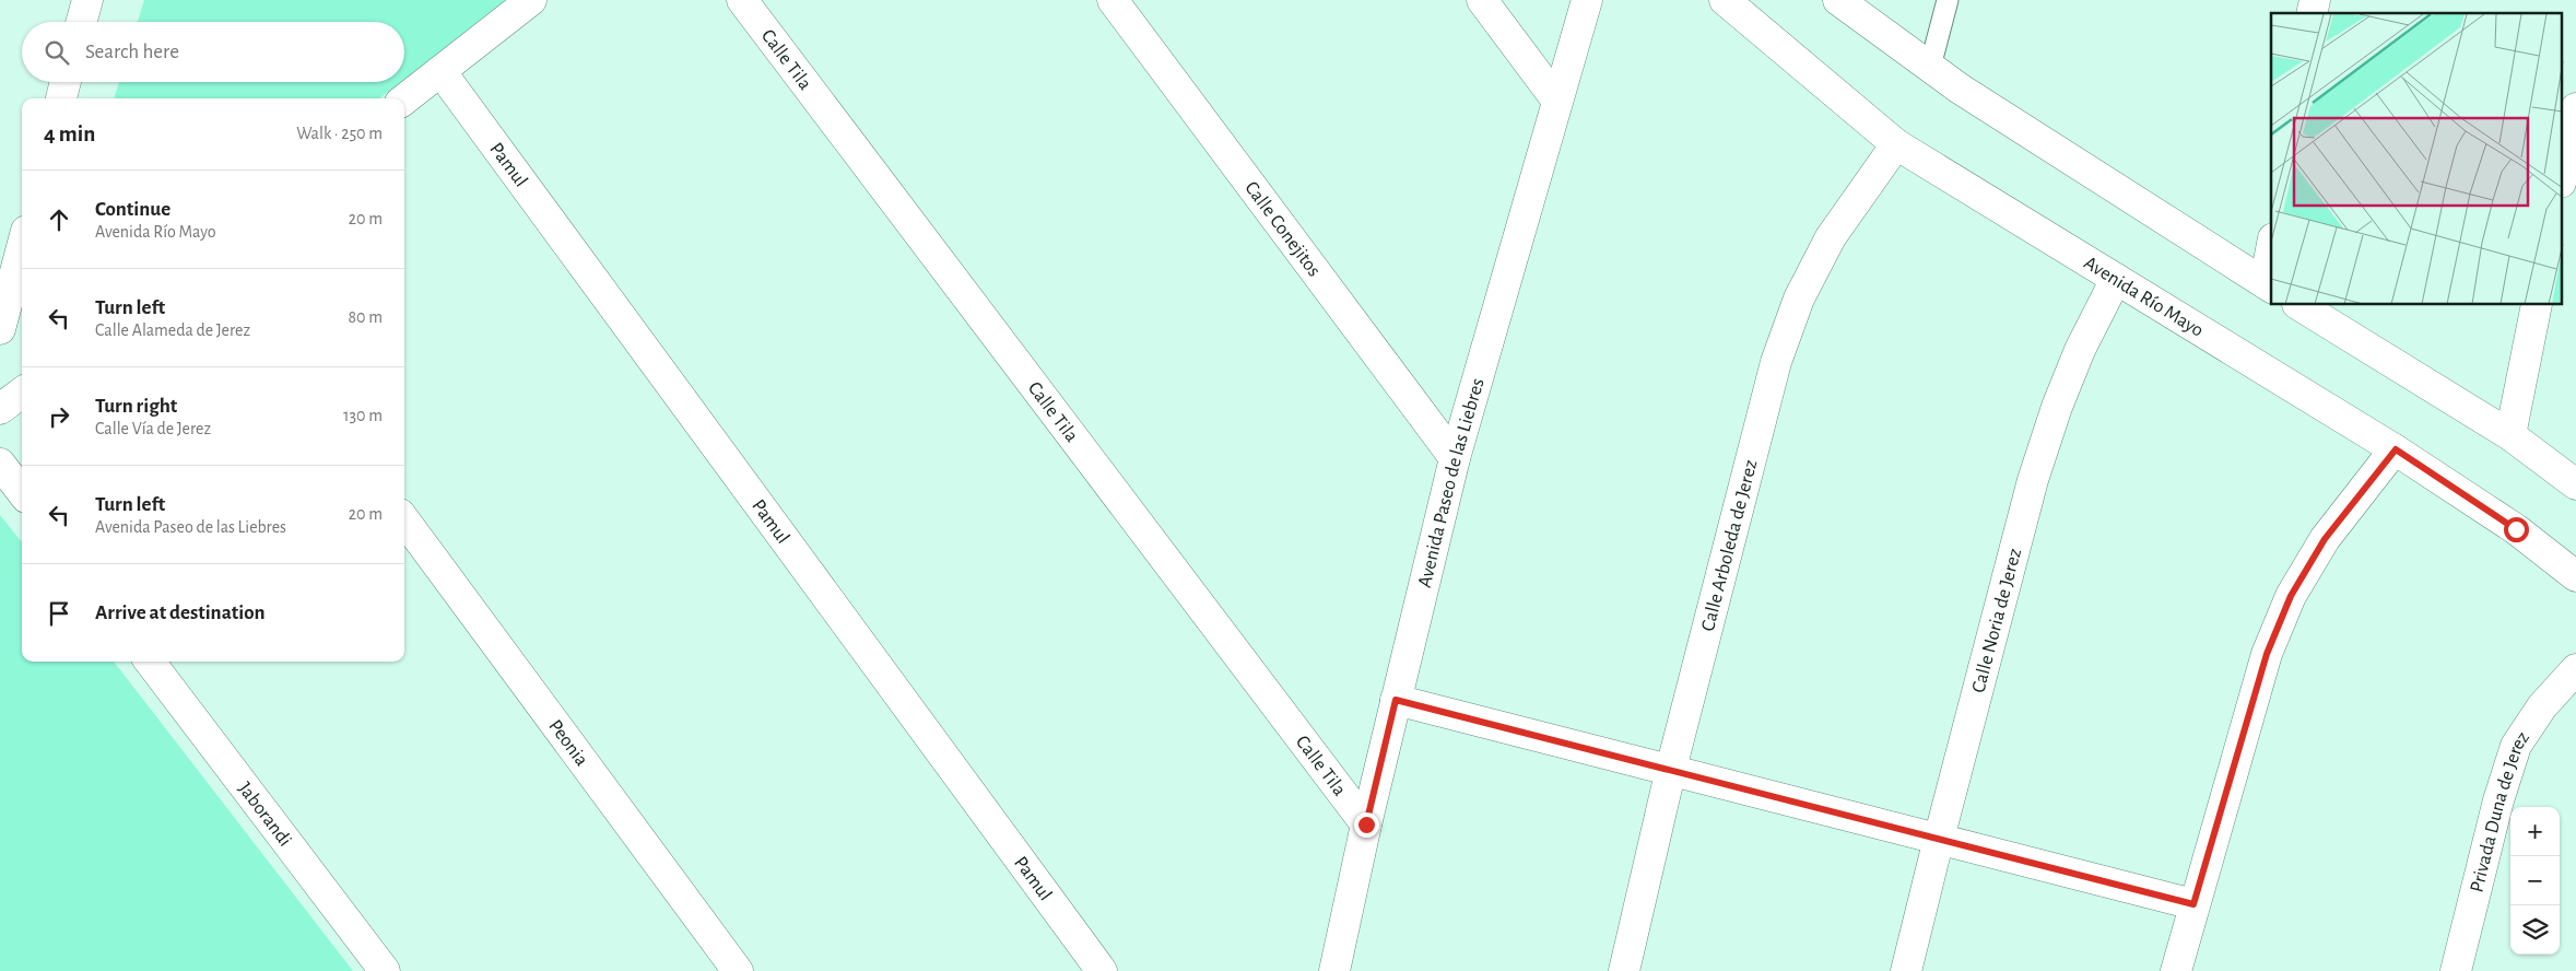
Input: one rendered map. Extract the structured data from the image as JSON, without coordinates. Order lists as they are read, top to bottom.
{
  "streets": {
    "street": [
      "Calle Tila",
      "Pamul",
      "Calle Conejitos",
      "Avenida Río Mayo",
      "Avenida Paseo de las Liebres",
      "Calle Arboleda de Jerez",
      "Calle Noria de Jerez",
      "Peonia",
      "Privada Duna de Jerez",
      "Jaborandi"
    ]
  },
  "crossings": [
    ["Calle Tila", "Avenida Paseo de las Liebres"],
    ["Calle Conejitos", "Avenida Paseo de las Liebres"],
    ["Avenida Río Mayo", "Calle Arboleda de Jerez"],
    ["Avenida Río Mayo", "Calle Noria de Jerez"]
  ],
  "page": {
    "search": "Search here",
    "heading": ["4 min", "Walk · 250 m"],
    "list": [
      ["Continue", "Avenida Río Mayo", "20 m"],
      ["Turn left", "Calle Alameda de Jerez", "80 m"],
      ["Turn right", "Calle Vía de Jerez", "130 m"],
      ["Turn left", "Avenida Paseo de las Liebres", "20 m"],
      "Arrive at destination"
    ],
    "map_buttons": ["+", "−"]
  }
}
